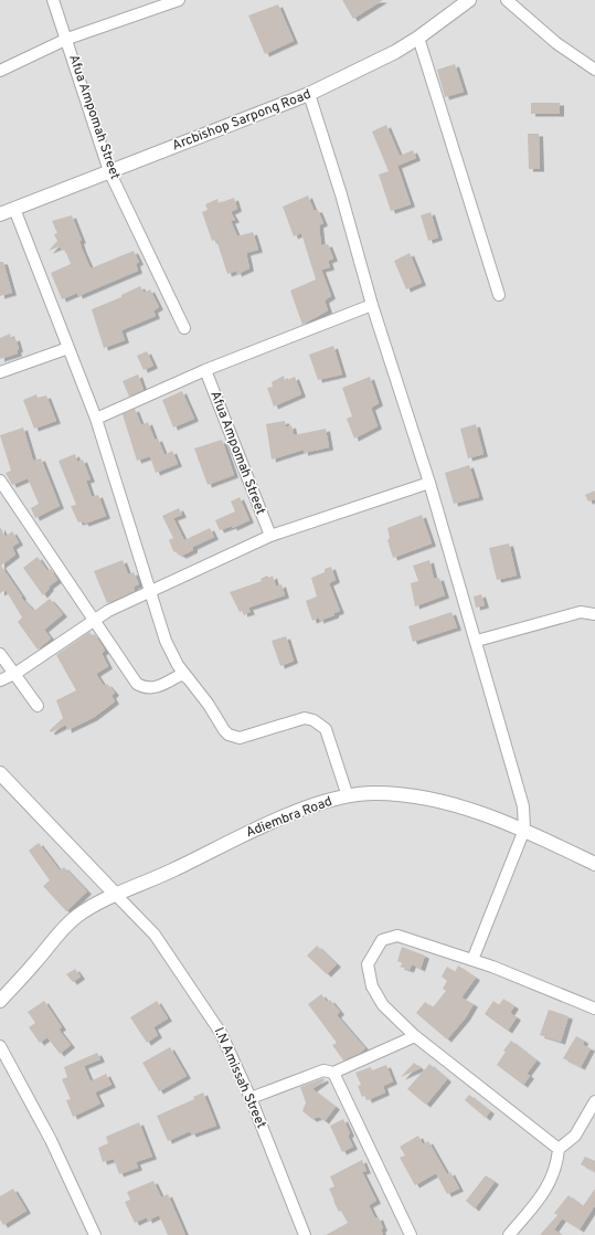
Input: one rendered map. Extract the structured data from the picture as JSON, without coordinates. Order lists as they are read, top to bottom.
{
  "streets": {
    "street": [
      "Afua Ampomah Street",
      "Arcbishop Sarpong Road",
      "Adiembra Road",
      "I.N Amissah Street"
    ]
  },
  "crossings": [
    ["Afua Ampomah Street", "Arcbishop Sarpong Road"],
    ["Adiembra Road", "I.N Amissah Street"]
  ]
}
